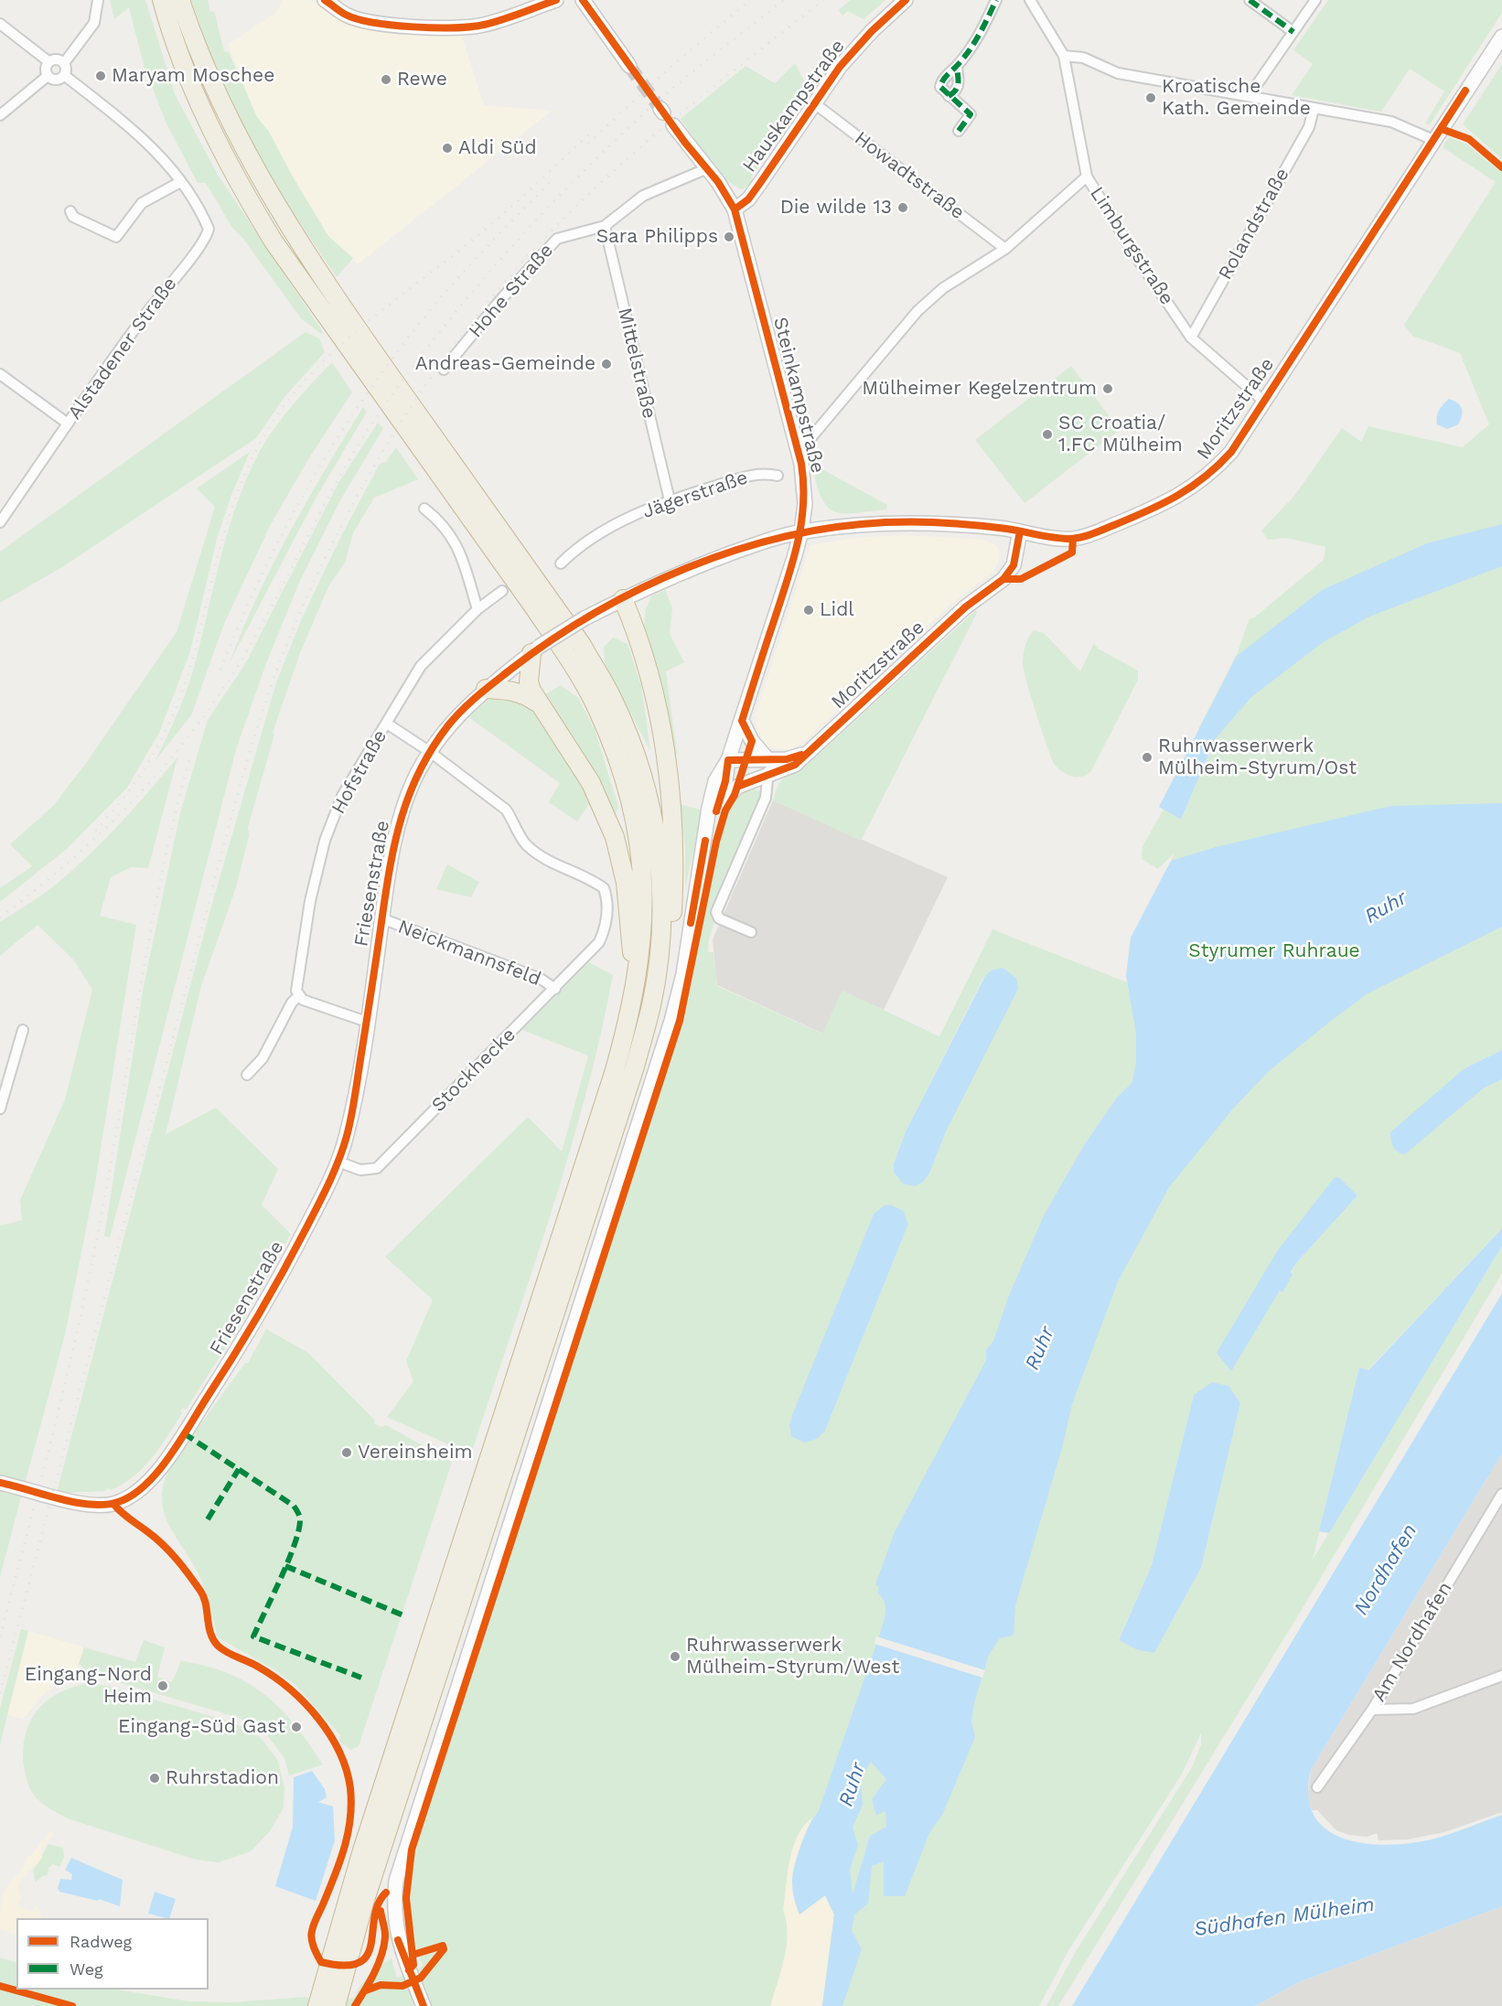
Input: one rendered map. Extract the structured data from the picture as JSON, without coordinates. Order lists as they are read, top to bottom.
{
  "streets": {
    "main road": [
      "Hauskampstraße",
      "Steinkampstraße",
      "Moritzstraße",
      "Friesenstraße"
    ],
    "street": [
      "Howadtstraße",
      "Rolandstraße",
      "Limburgstraße",
      "Hohe Straße",
      "Alstadener Straße",
      "Mittelstraße",
      "Jägerstraße",
      "Hofstraße",
      "Neickmannsfeld",
      "Stockhecke",
      "Am Nordhafen"
    ]
  },
  "crossings": [
    ["Hauskampstraße", "Howadtstraße"],
    ["Hauskampstraße", "Steinkampstraße"],
    ["Rolandstraße", "Limburgstraße"],
    ["Limburgstraße", "Moritzstraße"],
    ["Hohe Straße", "Mittelstraße"],
    ["Hohe Straße", "Steinkampstraße"],
    ["Mittelstraße", "Jägerstraße"],
    ["Steinkampstraße", "Moritzstraße"],
    ["Steinkampstraße", "Friesenstraße"],
    ["Moritzstraße", "Friesenstraße"],
    ["Friesenstraße", "Neickmannsfeld"],
    ["Friesenstraße", "Stockhecke"],
    ["Neickmannsfeld", "Stockhecke"]
  ],
  "water": ["Ruhr", "Nordhafen", "Südhafen Mülheim"],
  "parks": ["Styrumer Ruhraue"],
  "places": [
    "Maryam Moschee",
    "Rewe",
    "Kroatische Kath. Gemeinde",
    "Aldi Süd",
    "Die wilde 13",
    "Sara Philipps",
    "Andreas-Gemeinde",
    "Mülheimer Kegelzentrum",
    "SC Croatia/ 1.FC Mülheim",
    "Lidl",
    "Ruhrwasserwerk Mülheim-Styrum/Ost",
    "Vereinsheim",
    "Ruhrwasserwerk Mülheim-Styrum/West",
    "Eingang-Nord Heim",
    "Eingang-Süd Gast",
    "Ruhrstadion"
  ],
  "legend": ["Radweg", "Weg"]
}
